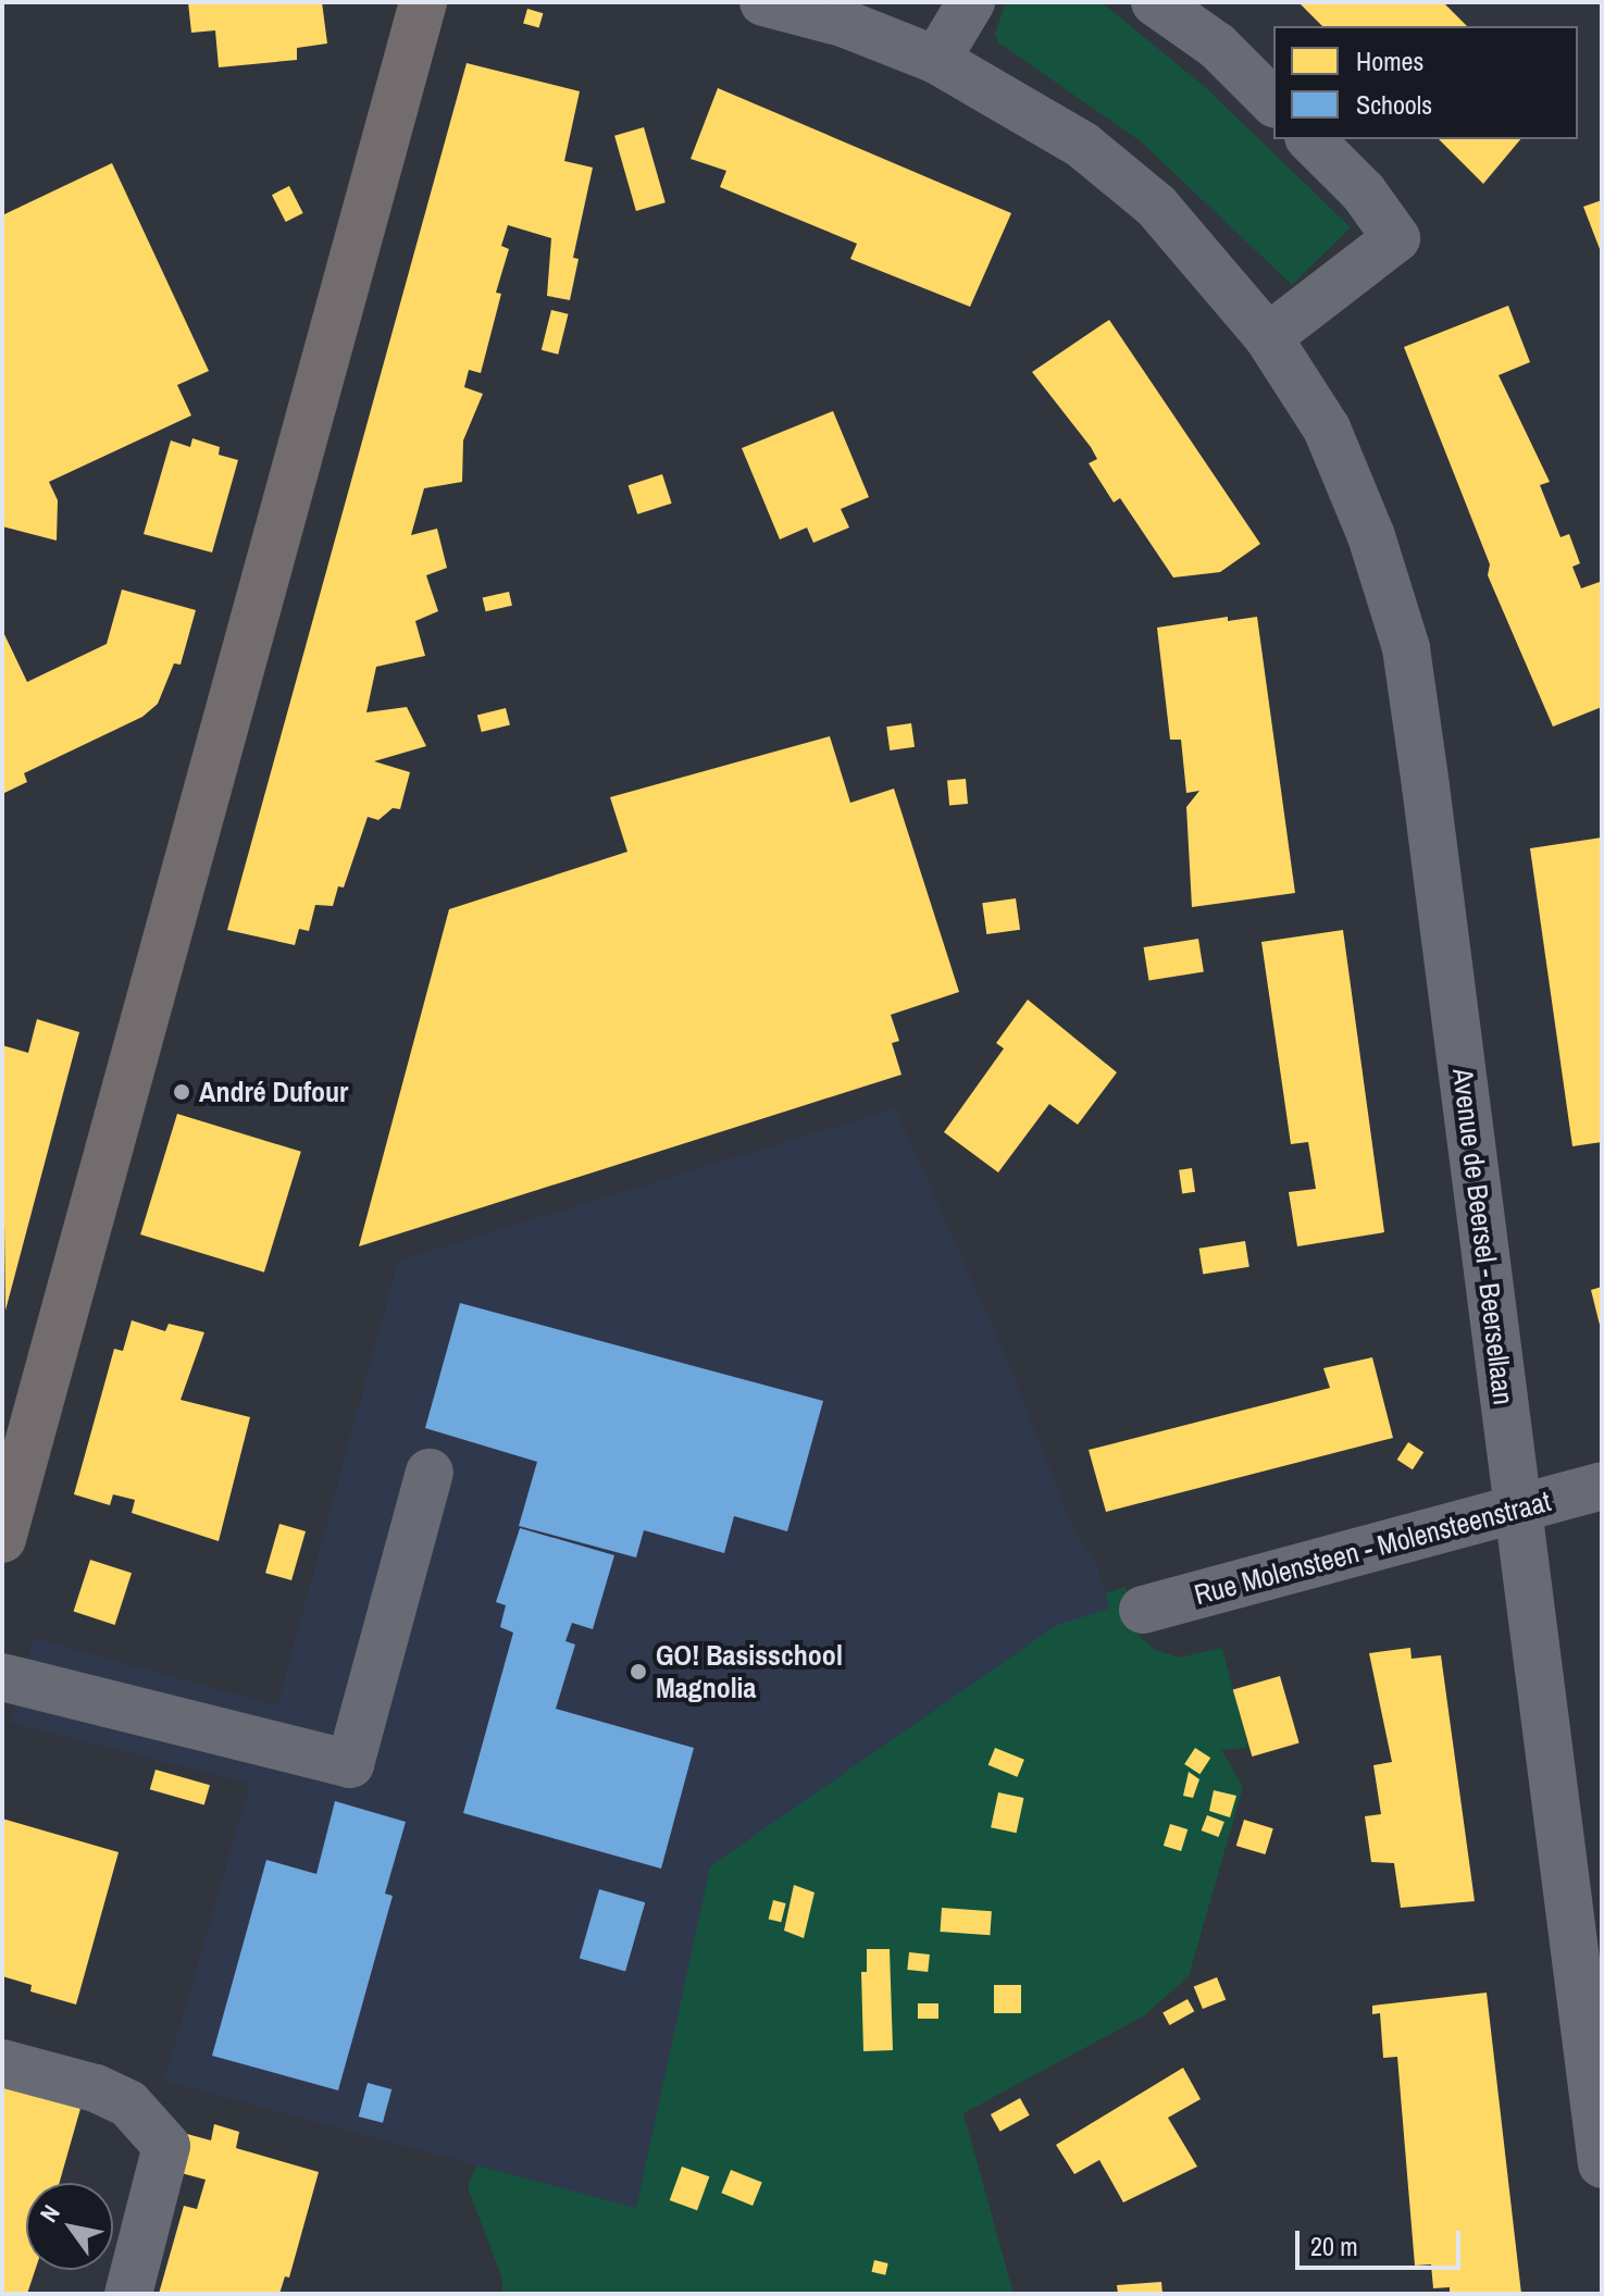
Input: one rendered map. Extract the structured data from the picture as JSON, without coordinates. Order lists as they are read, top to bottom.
{
  "streets": {
    "street": ["Avenue de Beersel - Beersellaan", "Rue Molensteen - Molensteenstraat"]
  },
  "crossings": [
    ["Avenue de Beersel - Beersellaan", "Rue Molensteen - Molensteenstraat"]
  ],
  "places": ["André Dufour", "GO! Basisschool Magnolia"],
  "legend": ["Homes", "Schools"],
  "scale_bar": "20 m",
  "north": "top left"
}
